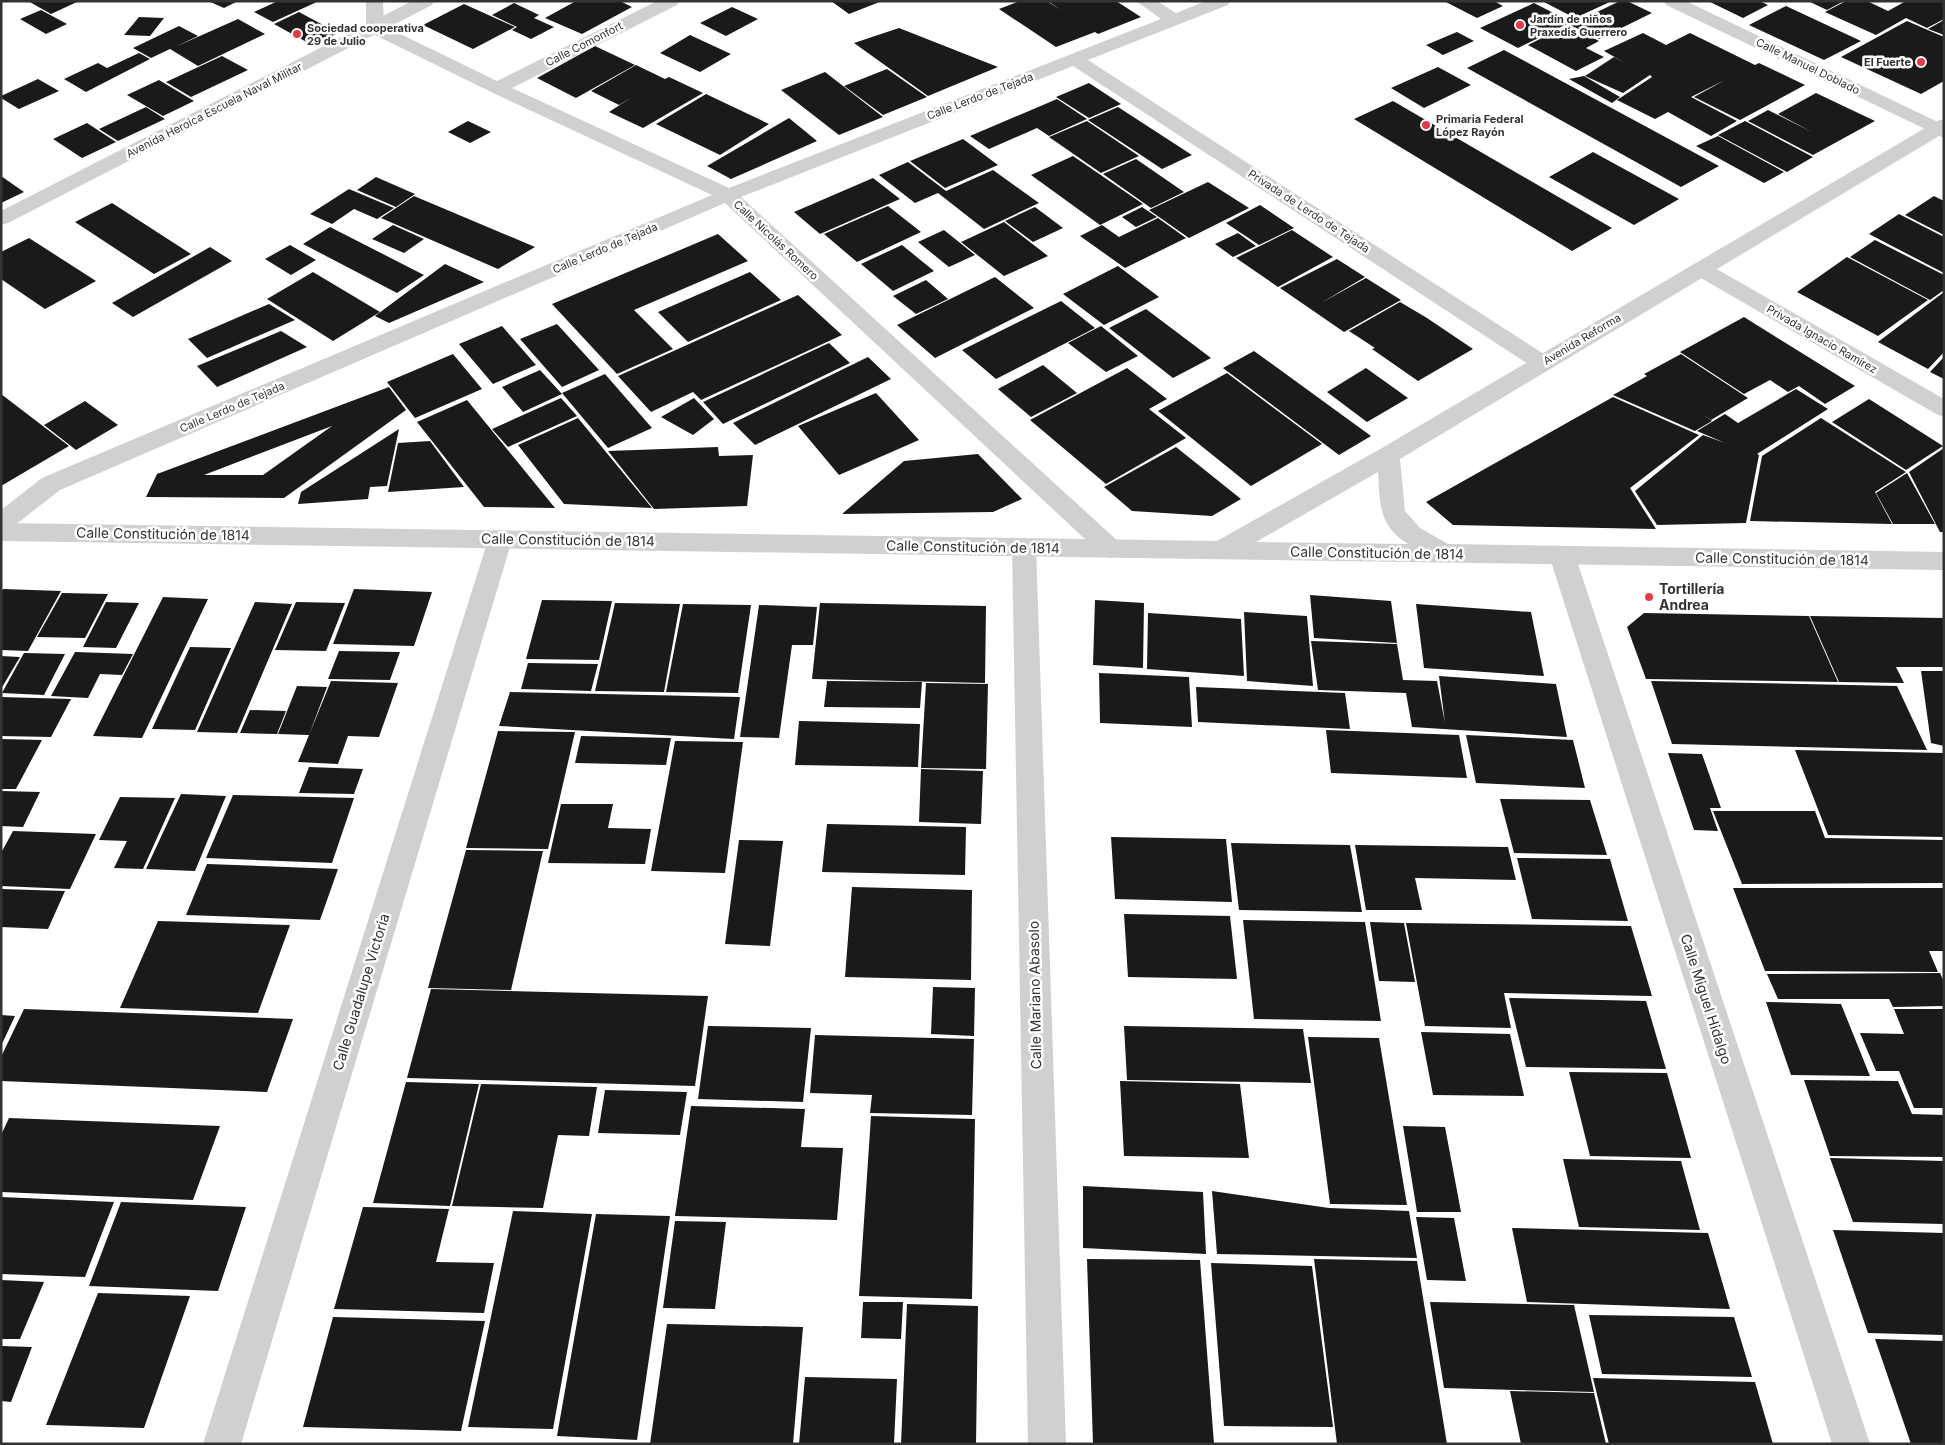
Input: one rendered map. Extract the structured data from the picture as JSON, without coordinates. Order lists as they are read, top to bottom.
{
  "streets": {
    "street": [
      "Calle Comonfort",
      "Calle Manuel Doblado",
      "Calle Lerdo de Tejada",
      "Avenida Heroica Escuela Naval Militar",
      "Privada de Lerdo de Tejada",
      "Calle Nicolás Romero",
      "Avenida Reforma",
      "Privada Ignacio Ramírez",
      "Calle Constitución de 1814",
      "Calle Guadalupe Victoria",
      "Calle Mariano Abasolo",
      "Calle Miguel Hidalgo"
    ]
  },
  "crossings": [
    ["Calle Comonfort", "Calle Nicolás Romero"],
    ["Calle Manuel Doblado", "Avenida Reforma"],
    ["Calle Lerdo de Tejada", "Privada de Lerdo de Tejada"],
    ["Calle Lerdo de Tejada", "Calle Nicolás Romero"],
    ["Avenida Heroica Escuela Naval Militar", "Calle Nicolás Romero"],
    ["Privada de Lerdo de Tejada", "Avenida Reforma"],
    ["Calle Nicolás Romero", "Calle Constitución de 1814"],
    ["Avenida Reforma", "Privada Ignacio Ramírez"],
    ["Avenida Reforma", "Calle Constitución de 1814"],
    ["Calle Constitución de 1814", "Calle Guadalupe Victoria"],
    ["Calle Constitución de 1814", "Calle Mariano Abasolo"],
    ["Calle Constitución de 1814", "Calle Miguel Hidalgo"]
  ],
  "places": [
    "Jardín de niños Praxedis Guerrero",
    "Sociedad cooperativa 29 de Julio",
    "El Fuerte",
    "Primaria Federal López Rayón",
    "Tortillería Andrea"
  ]
}
